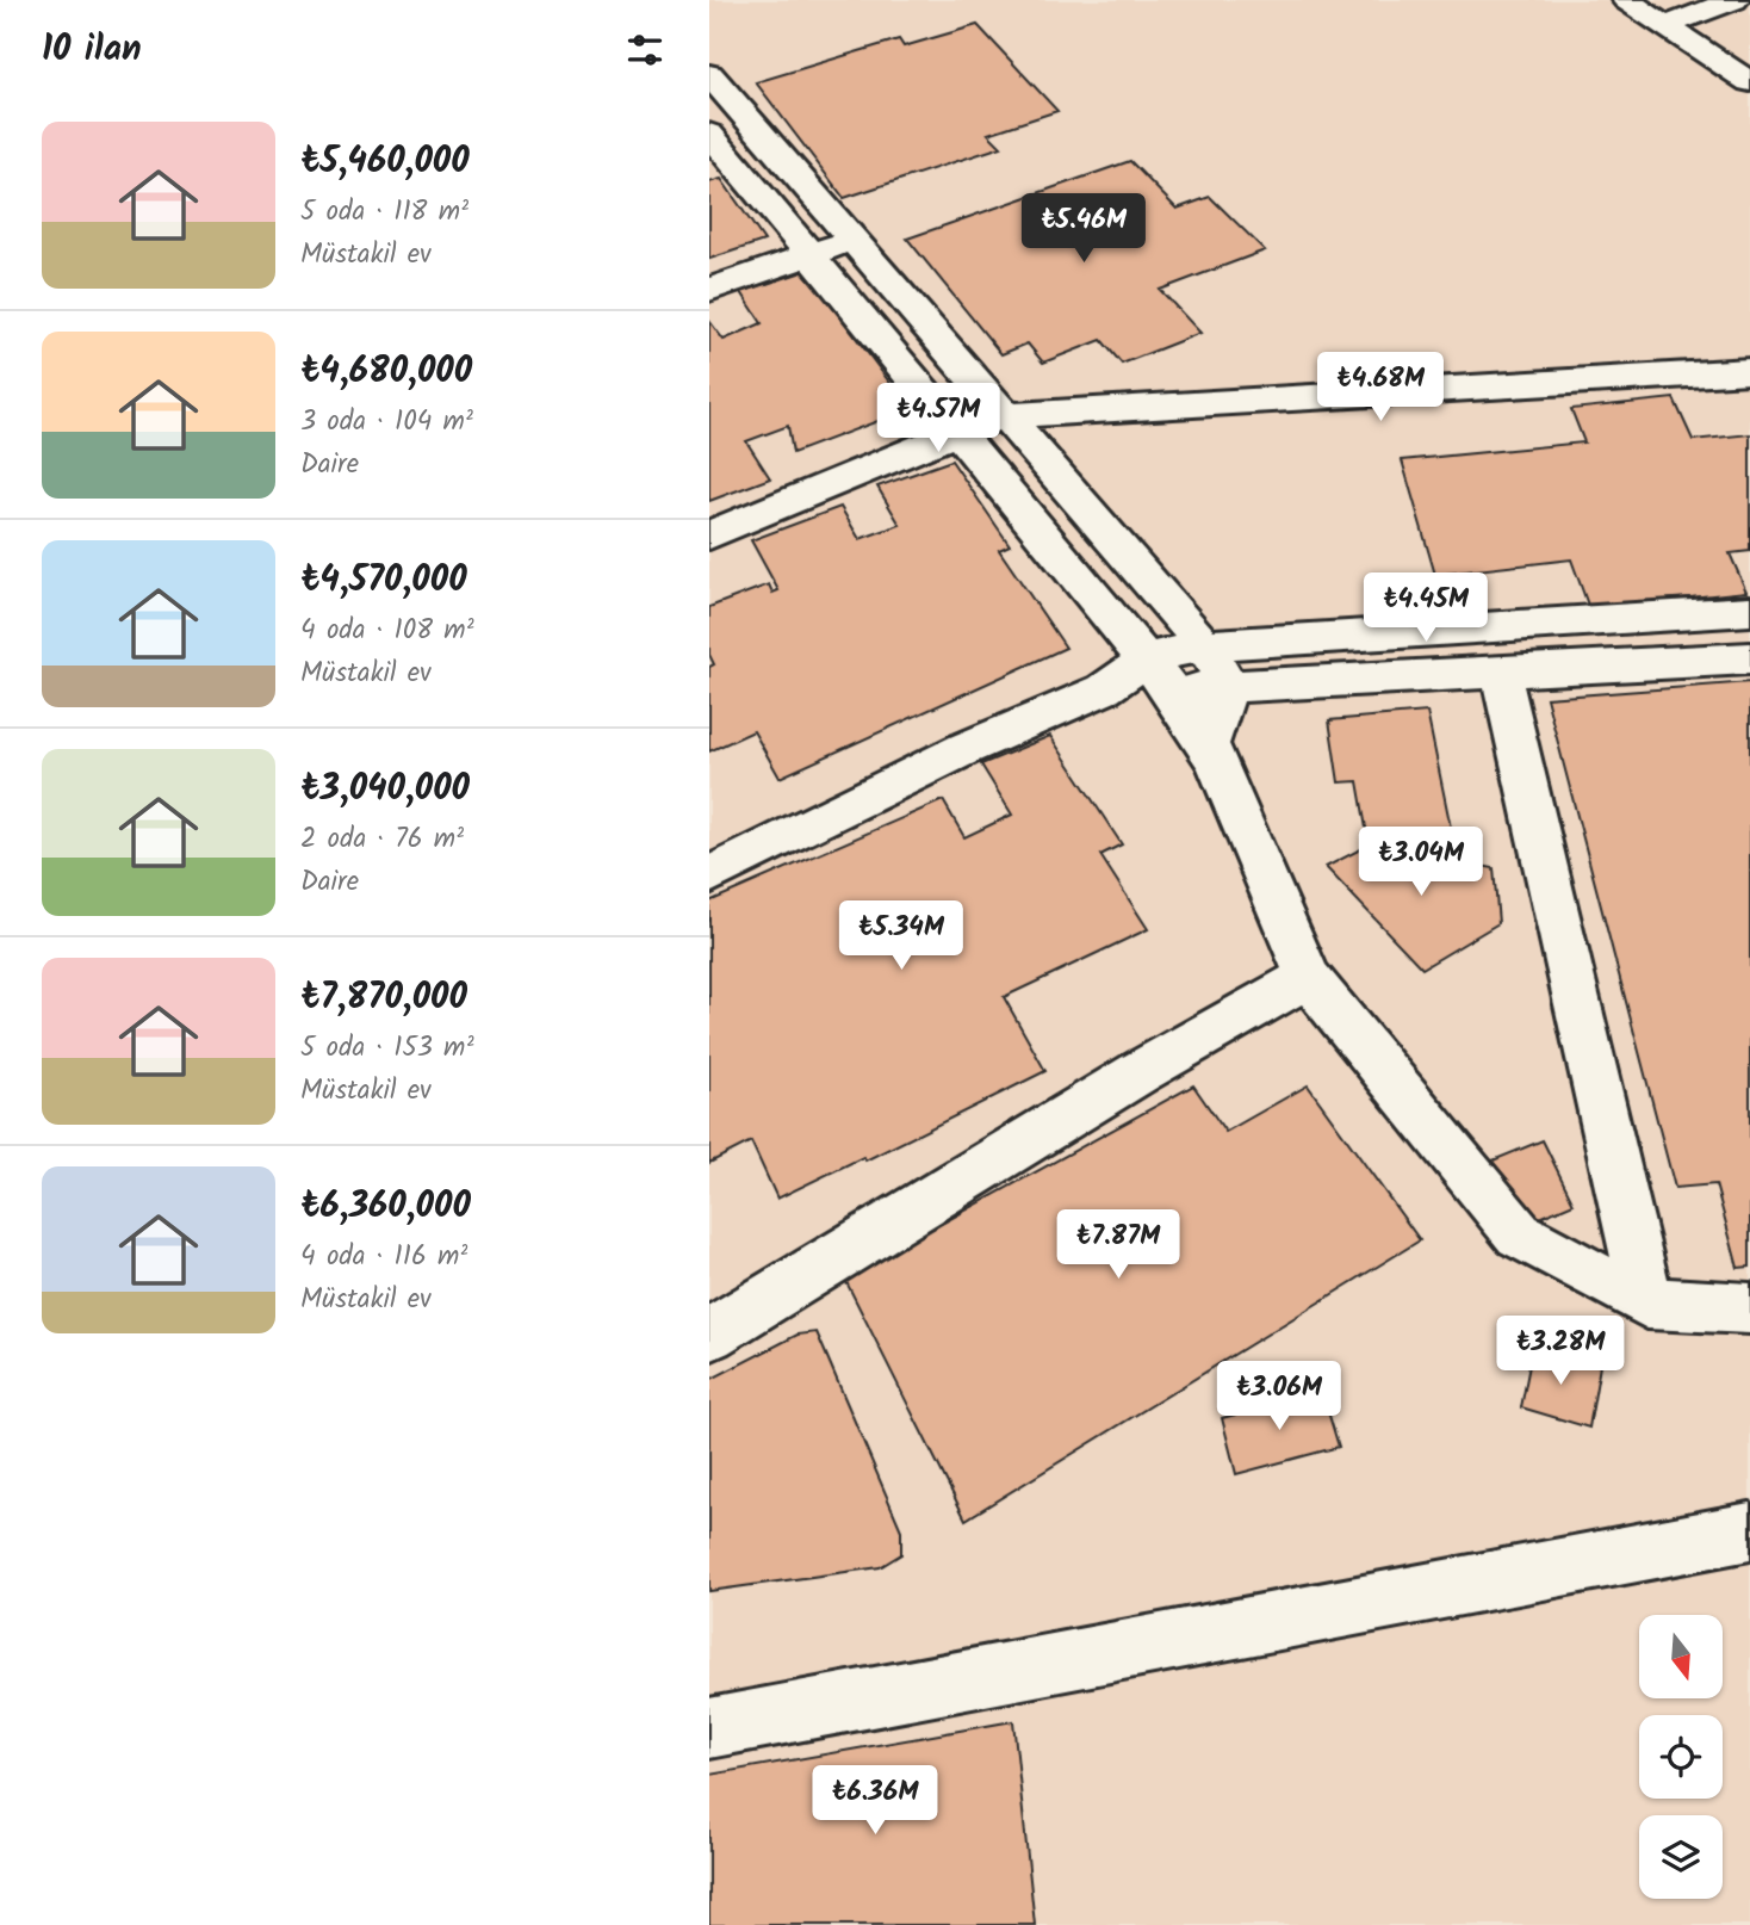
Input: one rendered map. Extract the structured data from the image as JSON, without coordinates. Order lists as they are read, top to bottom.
{
  "north": "bottom",
  "page": {
    "heading": "10 ilan",
    "list": [
      {
        "name": "₺5,460,000",
        "note": "5 oda · 118 m² · Müstakil ev"
      },
      {
        "name": "₺4,680,000",
        "note": "3 oda · 104 m² · Daire"
      },
      {
        "name": "₺4,570,000",
        "note": "4 oda · 108 m² · Müstakil ev"
      },
      {
        "name": "₺3,040,000",
        "note": "2 oda · 76 m² · Daire"
      },
      {
        "name": "₺7,870,000",
        "note": "5 oda · 153 m² · Müstakil ev"
      },
      {
        "name": "₺6,360,000",
        "note": "4 oda · 116 m² · Müstakil ev"
      }
    ],
    "price": [
      "₺5.46M",
      "₺4.68M",
      "₺4.57M",
      "₺4.45M",
      "₺3.04M",
      "₺5.34M",
      "₺7.87M",
      "₺3.28M",
      "₺3.06M",
      "₺6.36M"
    ]
  }
}
